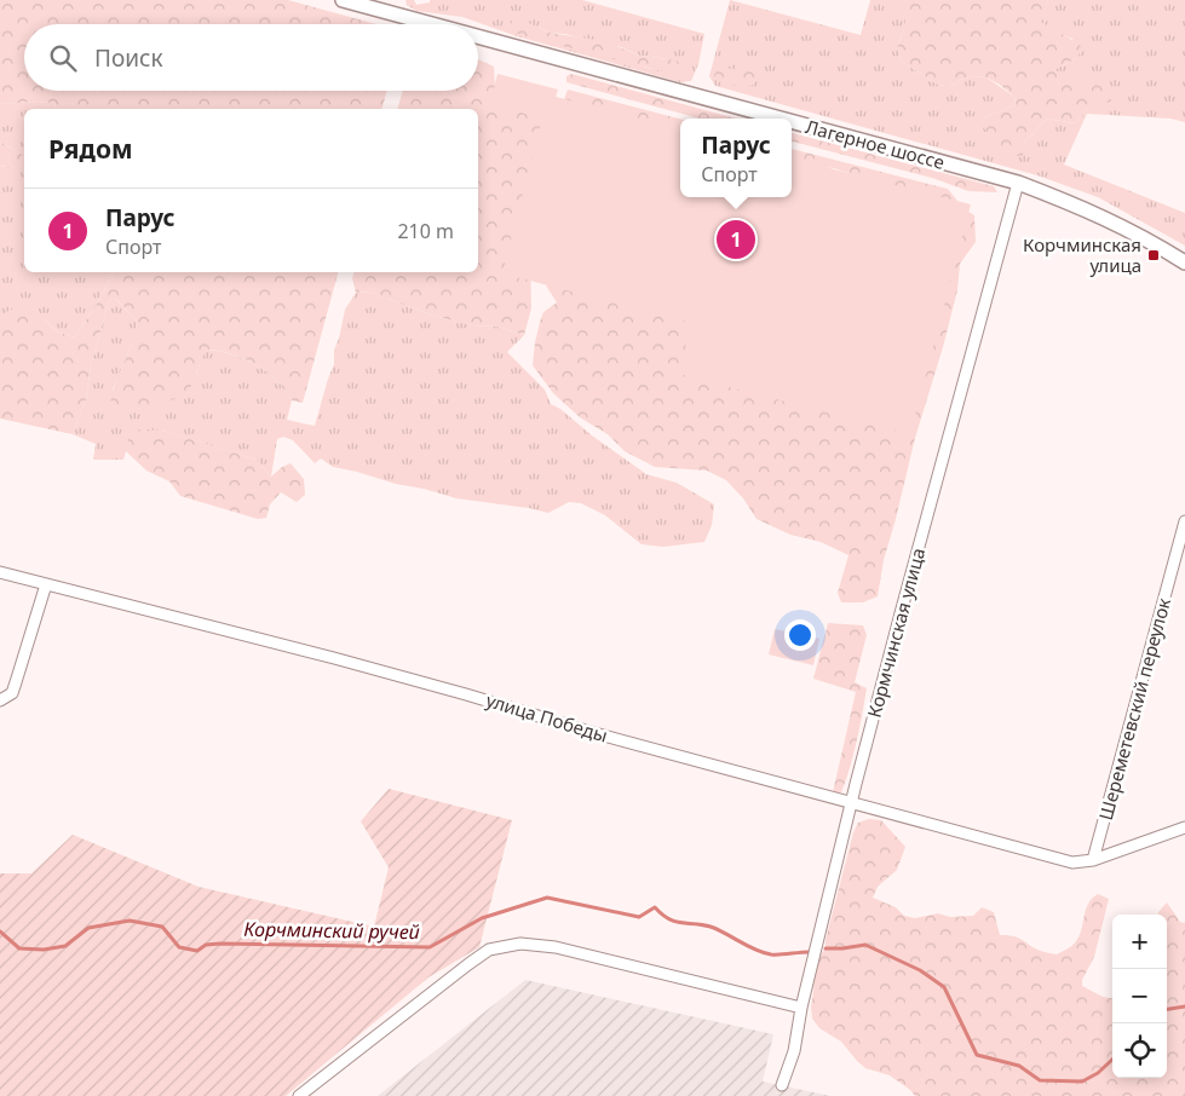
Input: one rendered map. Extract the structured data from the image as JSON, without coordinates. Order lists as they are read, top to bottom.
{
  "streets": {
    "street": [
      "Лагерное шоссе",
      "Кормчинская улица",
      "Шереметевский переулок",
      "улица Победы"
    ]
  },
  "crossings": [
    ["Лагерное шоссе", "Кормчинская улица"],
    ["Кормчинская улица", "улица Победы"],
    ["Шереметевский переулок", "улица Победы"]
  ],
  "water": ["Корчминский ручей"],
  "places": {
    "transit": ["Корчминская улица"]
  },
  "page": {
    "search": "Поиск",
    "heading": "Рядом",
    "popup": ["Парус", "Спорт"],
    "list": [
      {
        "mark": "1",
        "name": "Парус",
        "note": "Спорт",
        "value": "210 m"
      }
    ],
    "pins": "1",
    "map_buttons": ["+", "−"]
  }
}
